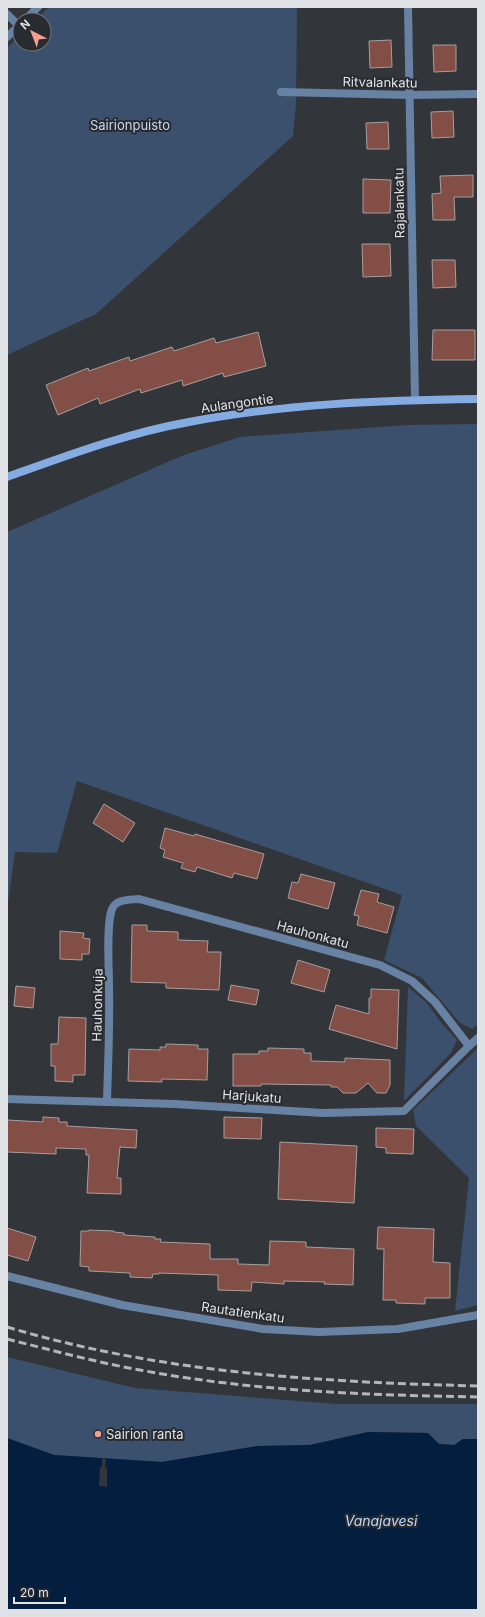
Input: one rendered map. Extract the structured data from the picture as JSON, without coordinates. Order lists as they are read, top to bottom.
{
  "streets": {
    "main road": ["Aulangontie"],
    "street": [
      "Ritvalankatu",
      "Rajalankatu",
      "Hauhonkatu",
      "Hauhonkuja",
      "Harjukatu",
      "Rautatienkatu"
    ]
  },
  "crossings": [
    ["Ritvalankatu", "Rajalankatu"],
    ["Rajalankatu", "Aulangontie"],
    ["Hauhonkatu", "Hauhonkuja"],
    ["Hauhonkatu", "Harjukatu"],
    ["Hauhonkuja", "Harjukatu"]
  ],
  "water": ["Vanajavesi"],
  "parks": ["Sairionpuisto"],
  "places": ["Sairion ranta"],
  "scale_bar": "20 m",
  "north": "top left"
}
